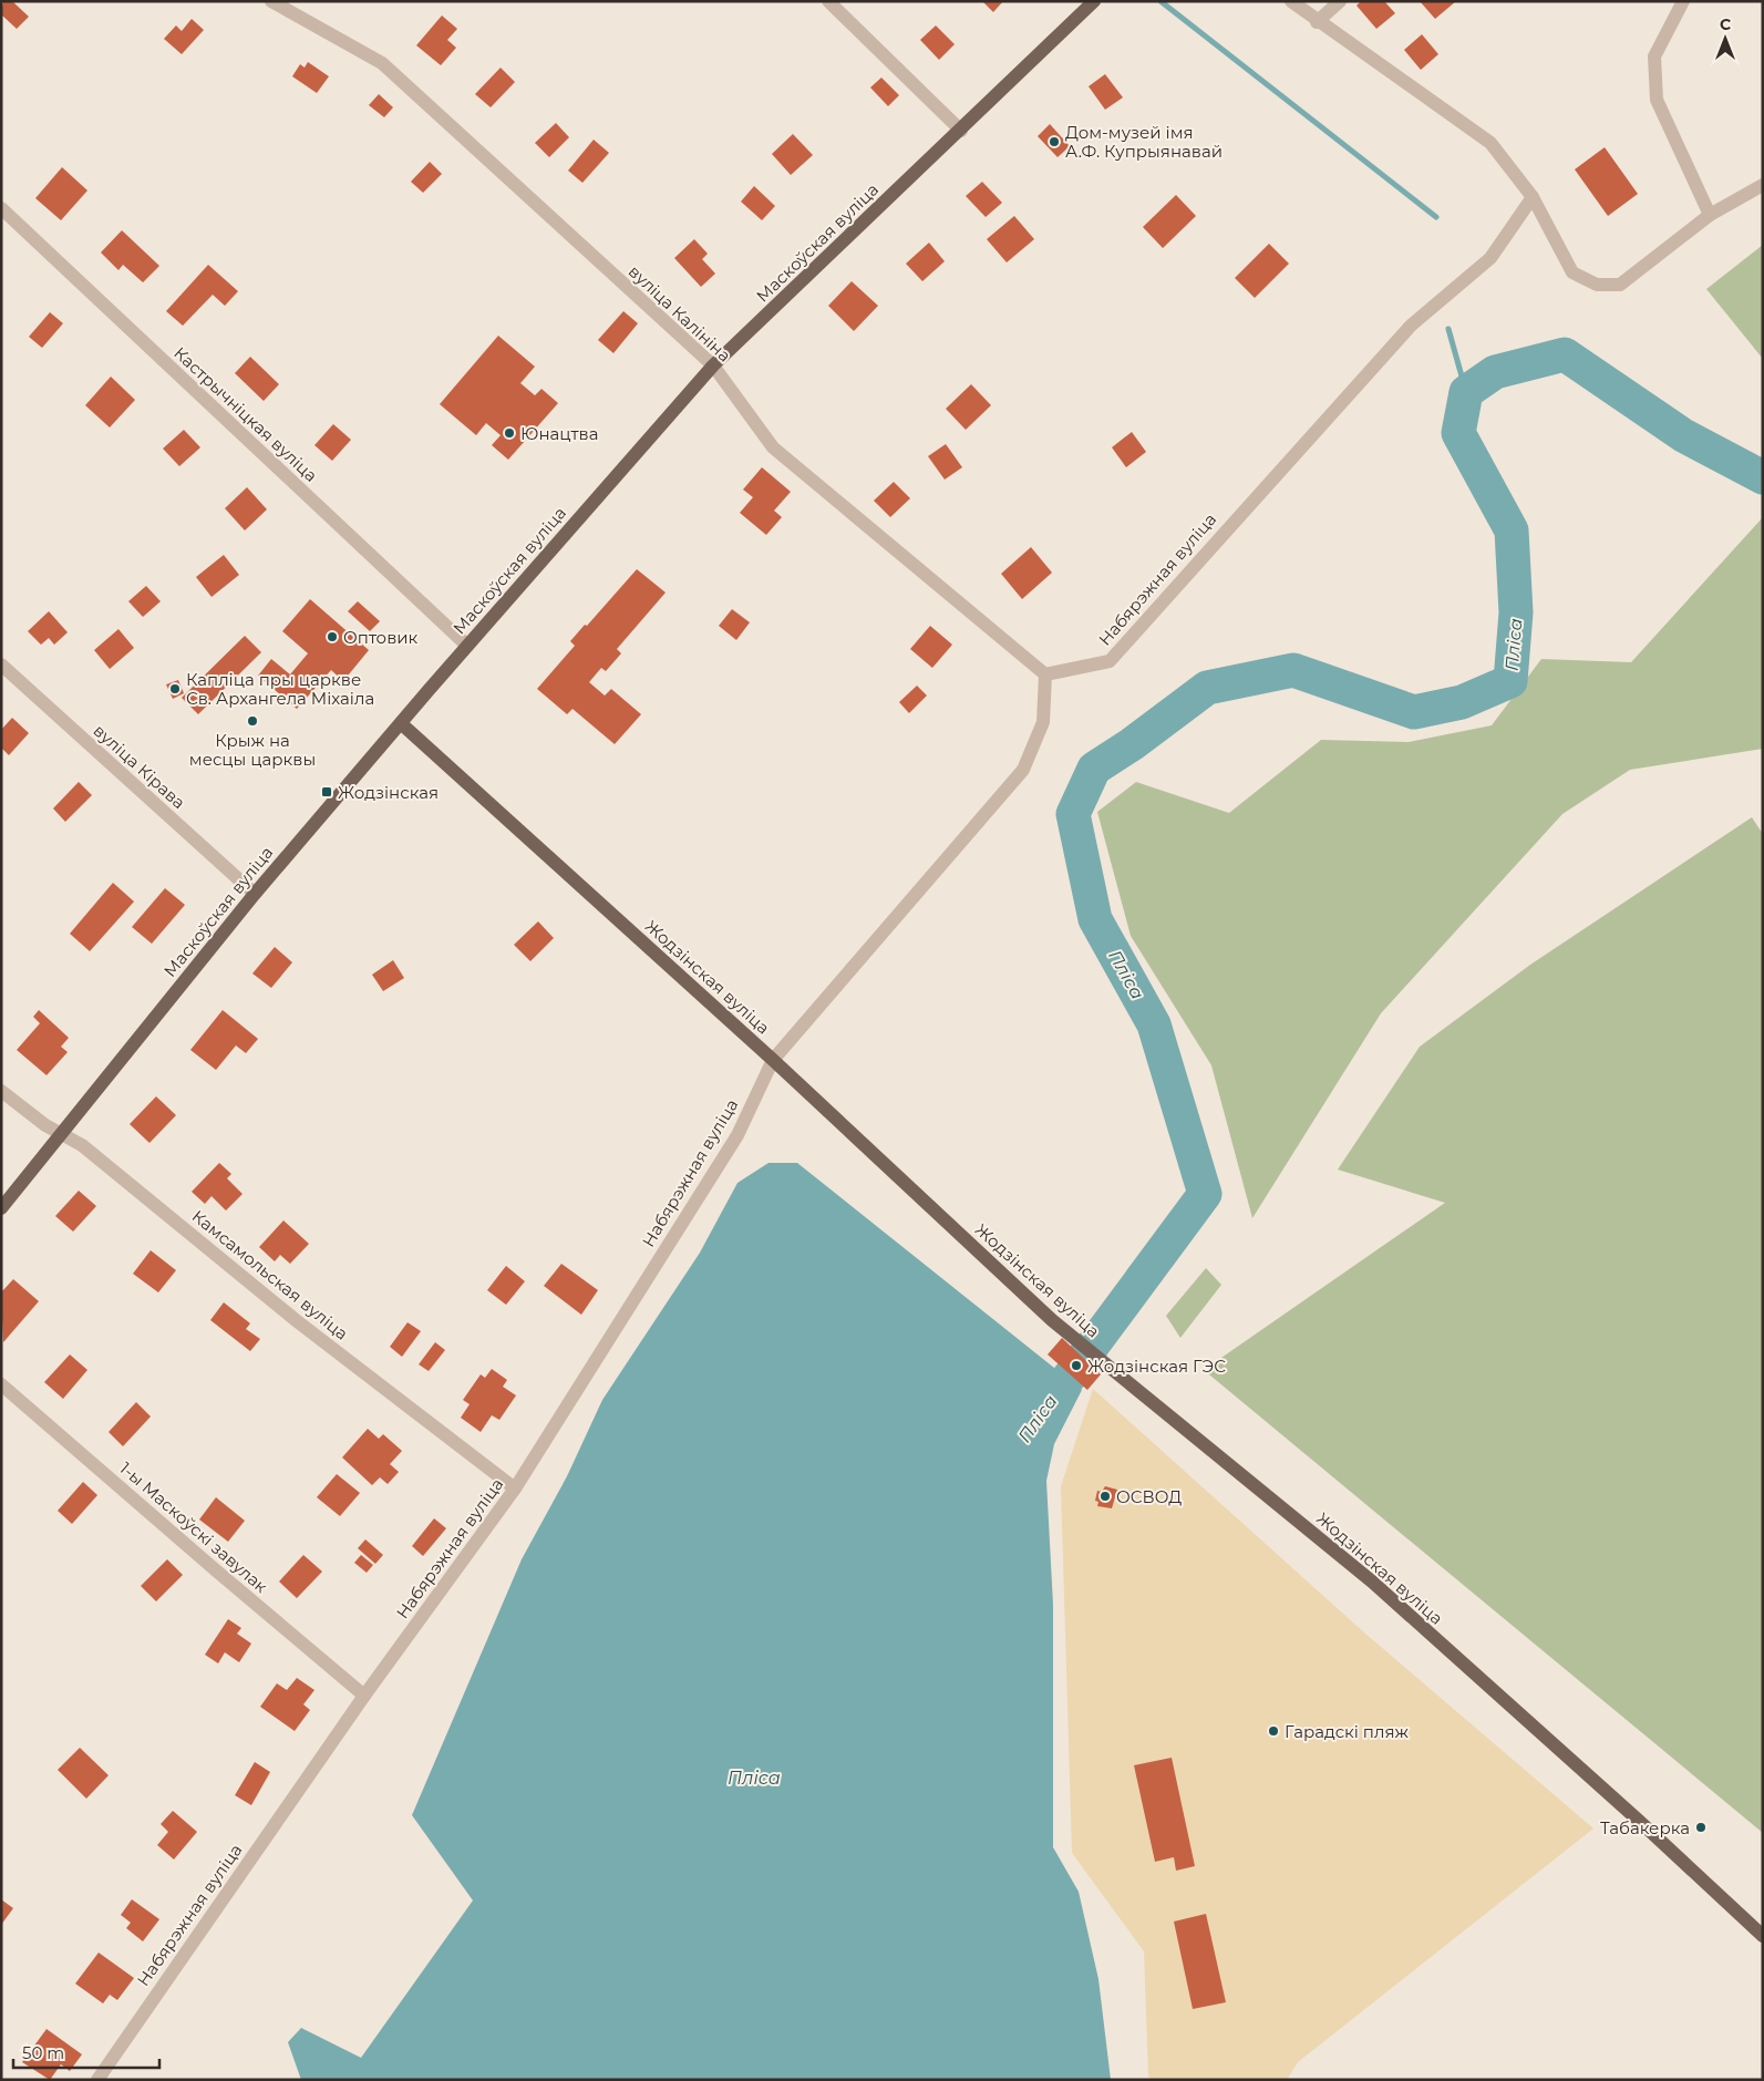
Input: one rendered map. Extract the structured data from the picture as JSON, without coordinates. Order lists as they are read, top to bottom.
{
  "streets": {
    "main road": ["Маскоўская вуліца", "Жодзінская вуліца"],
    "street": [
      "вуліца Калініна",
      "Кастрычніцкая вуліца",
      "Набярэжная вуліца",
      "вуліца Кірава",
      "Камсамольская вуліца",
      "1-ы Маскоўскі завулак"
    ]
  },
  "crossings": [
    ["Маскоўская вуліца", "вуліца Калініна"],
    ["Маскоўская вуліца", "Кастрычніцкая вуліца"],
    ["Маскоўская вуліца", "вуліца Кірава"],
    ["Маскоўская вуліца", "Жодзінская вуліца"],
    ["Маскоўская вуліца", "Камсамольская вуліца"],
    ["вуліца Калініна", "Набярэжная вуліца"],
    ["Набярэжная вуліца", "Жодзінская вуліца"],
    ["Набярэжная вуліца", "Камсамольская вуліца"],
    ["Набярэжная вуліца", "1-ы Маскоўскі завулак"]
  ],
  "water": ["Пліса"],
  "places": {
    "other": [
      "Дом-музей імя А.Ф. Купрыянавай",
      "Юнацтва",
      "Оптовик",
      "Капліца пры царкве Св. Архангела Міхаіла",
      "Крыж на месцы царквы",
      "Жодзінская ГЭС",
      "ОСВОД",
      "Гарадскі пляж",
      "Табакерка"
    ],
    "transit": ["Жодзінская"]
  },
  "scale_bar": "50 m",
  "north": "top"
}
